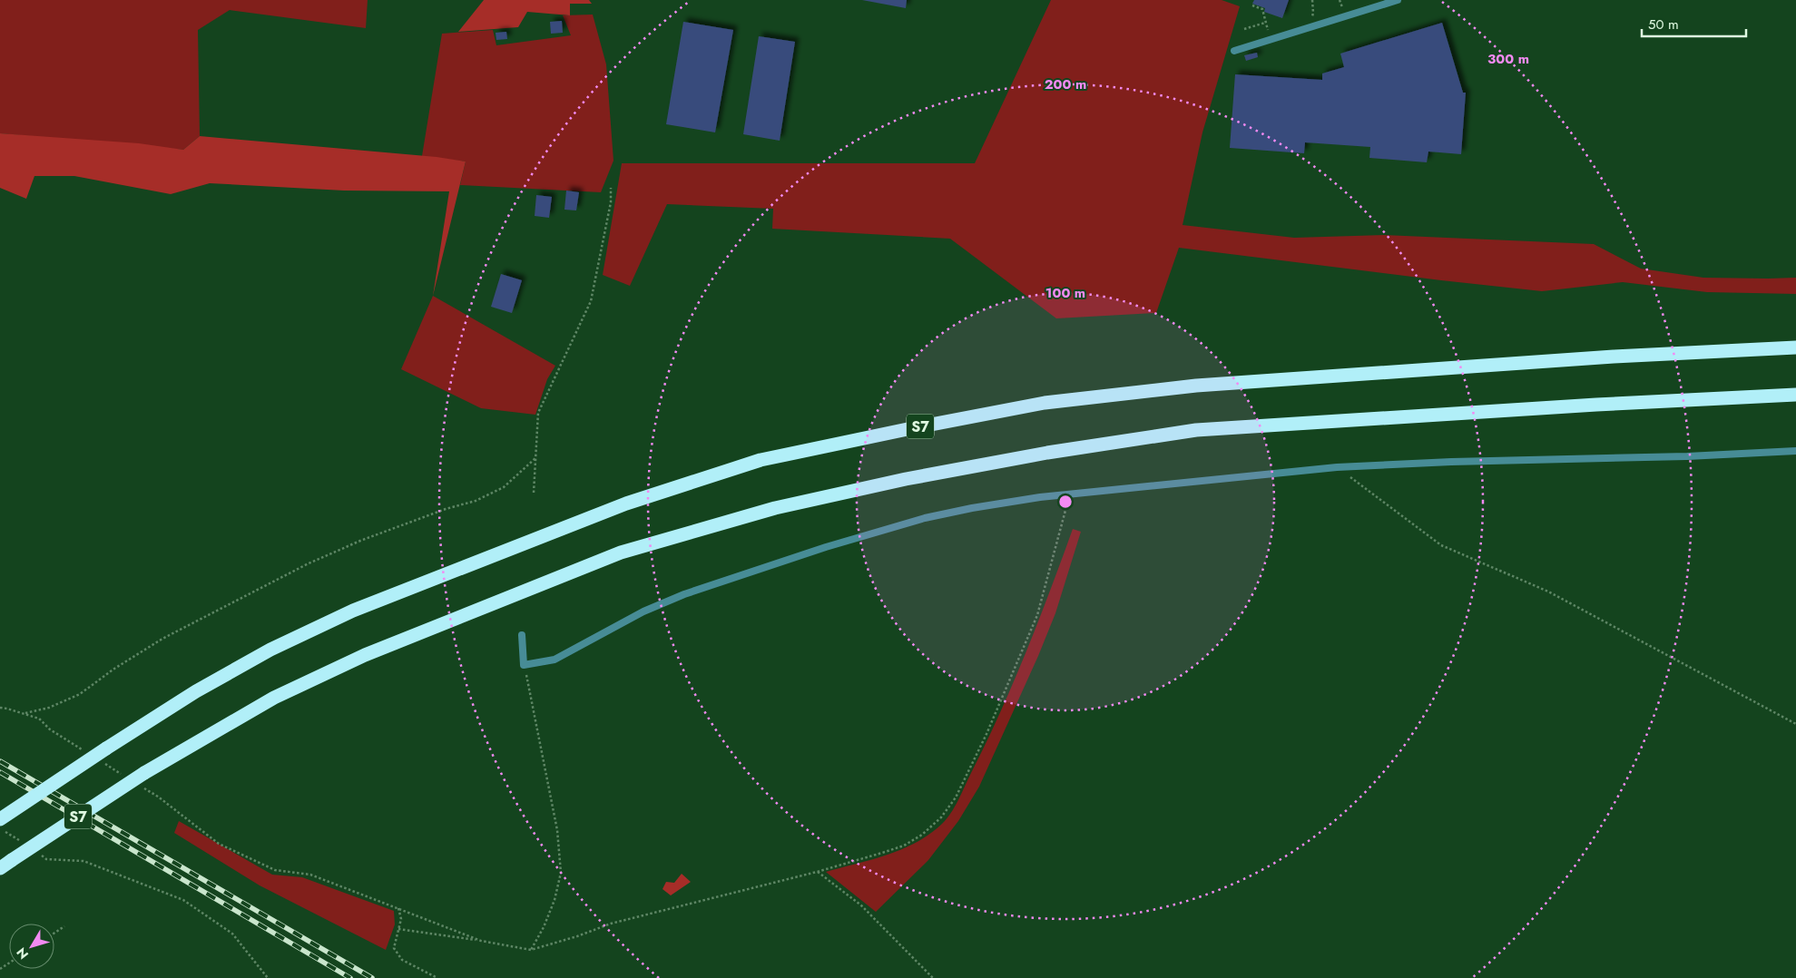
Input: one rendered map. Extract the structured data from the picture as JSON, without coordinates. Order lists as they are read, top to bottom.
{
  "streets": {
    "highway": ["S7"]
  },
  "scale_bar": "50 m",
  "north": "bottom left",
  "rings": ["300 m", "200 m", "100 m"]
}
